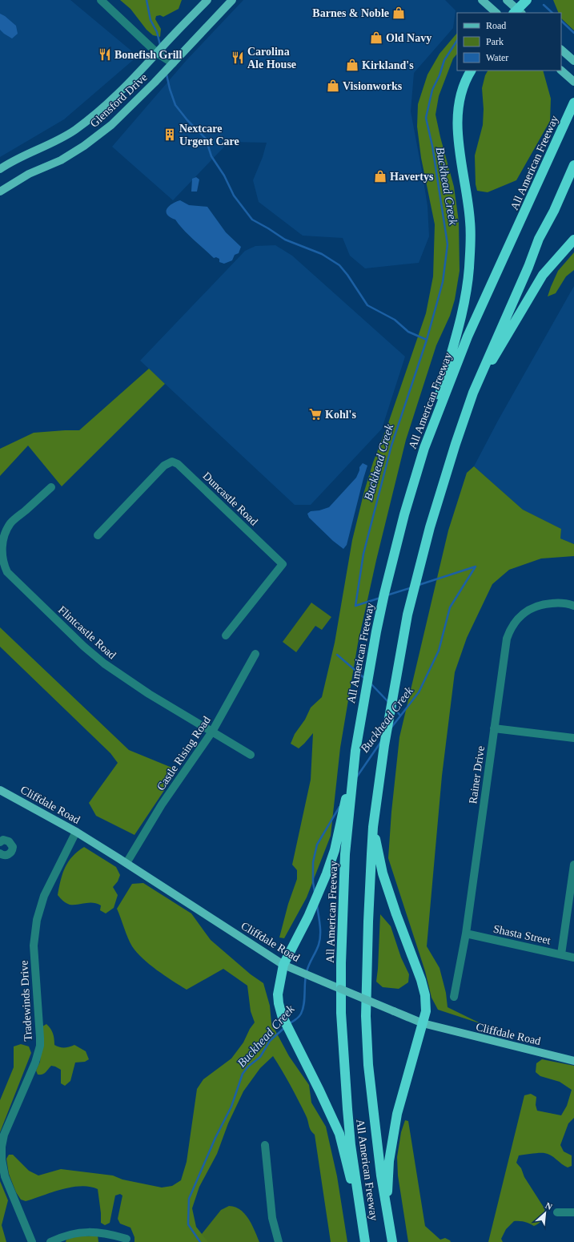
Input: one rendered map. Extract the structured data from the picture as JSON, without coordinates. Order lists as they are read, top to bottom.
{
  "streets": {
    "highway": ["All American Freeway"],
    "main road": ["Glensford Drive", "Cliffdale Road"],
    "street": [
      "Duncastle Road",
      "Flintcastle Road",
      "Castle Rising Road",
      "Rainer Drive",
      "Shasta Street",
      "Tradewinds Drive"
    ]
  },
  "crossings": [
    ["Flintcastle Road", "Castle Rising Road"],
    ["Castle Rising Road", "Cliffdale Road"],
    ["Rainer Drive", "Shasta Street"],
    ["Cliffdale Road", "Tradewinds Drive"]
  ],
  "water": ["Buckhead Creek"],
  "places": {
    "shop": [
      "Barnes & Noble",
      "Old Navy",
      "Kirkland's",
      "Visionworks",
      "Havertys"
    ],
    "restaurant": ["Bonefish Grill", "Carolina Ale House"],
    "building": ["Nextcare Urgent Care"],
    "supermarket": ["Kohl's"]
  },
  "legend": ["Road", "Park", "Water"],
  "north": "top right"
}
